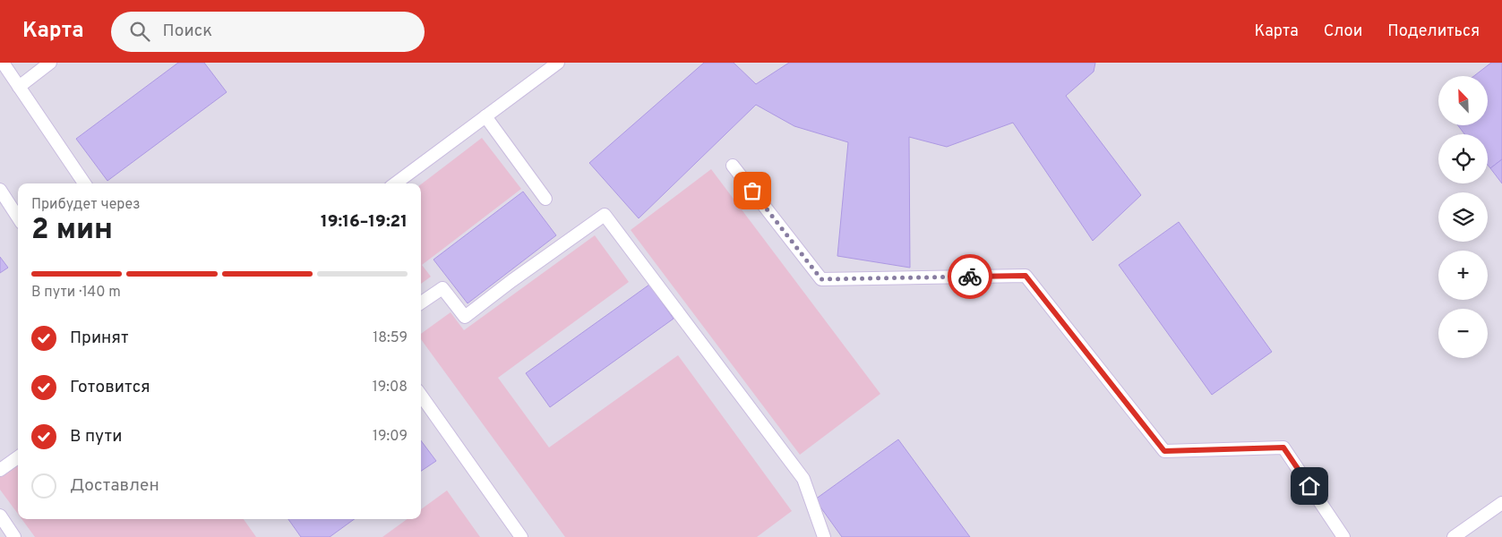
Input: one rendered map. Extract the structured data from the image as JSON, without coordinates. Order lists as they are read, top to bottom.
{
  "north": "top left",
  "page": {
    "header": "Карта",
    "search": "Поиск",
    "nav": ["Карта", "Слои", "Поделиться"],
    "map_buttons": ["+", "−"],
    "heading": ["2 мин", "Прибудет через", "19:16–19:21"],
    "bar": "В пути · 140 m",
    "list": [
      ["Принят", "18:59"],
      ["Готовится", "19:08"],
      ["В пути", "19:09"],
      "Доставлен"
    ]
  }
}
